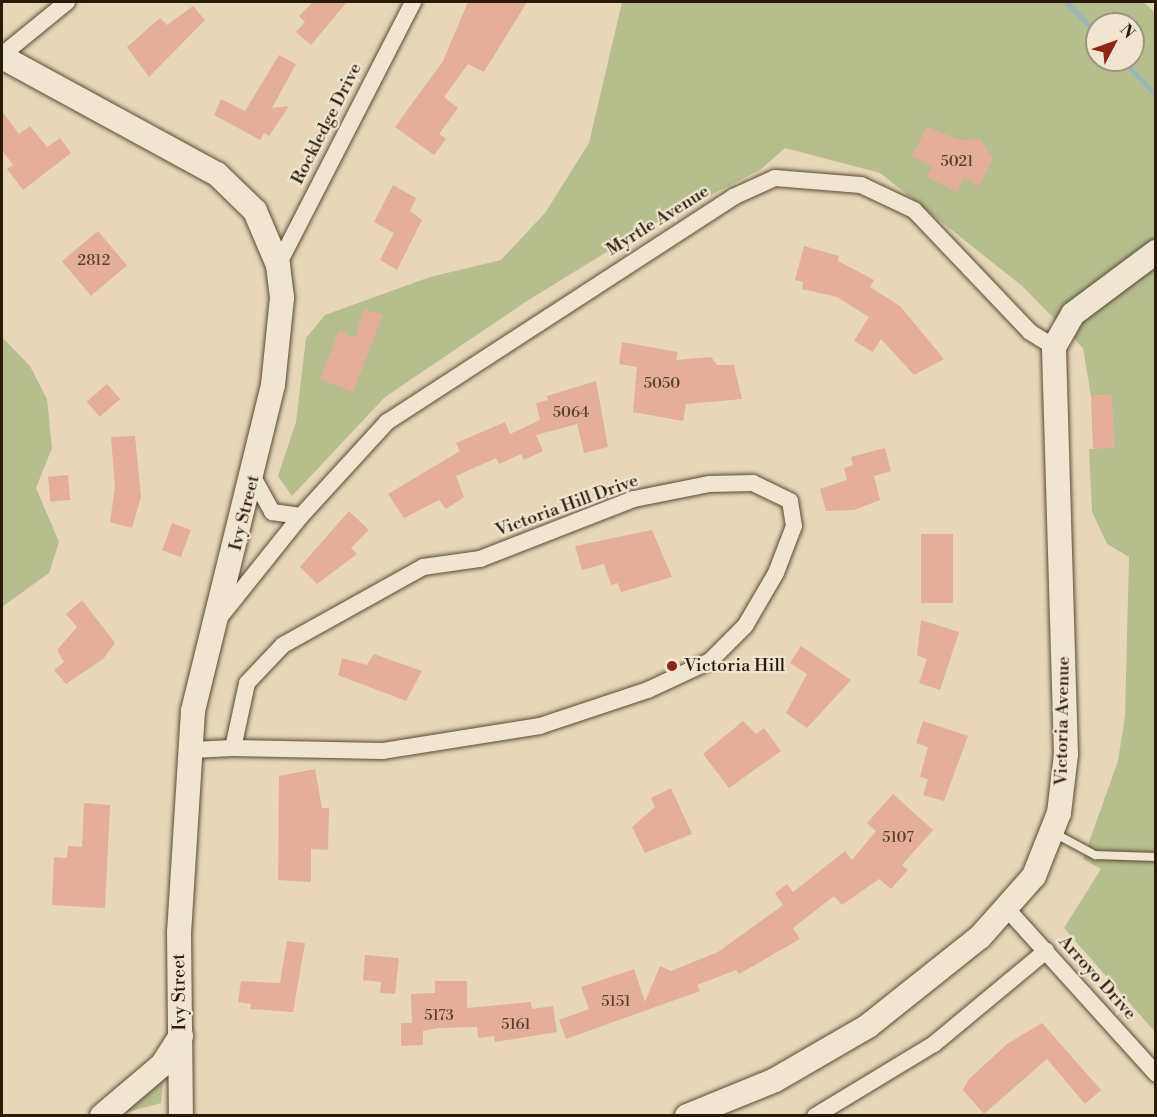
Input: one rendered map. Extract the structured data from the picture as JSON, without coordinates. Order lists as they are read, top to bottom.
{
  "streets": {
    "street": [
      "Rockledge Drive",
      "Myrtle Avenue",
      "Victoria Hill Drive",
      "Ivy Street",
      "Victoria Avenue",
      "Arroyo Drive"
    ]
  },
  "crossings": [
    ["Rockledge Drive", "Ivy Street"],
    ["Myrtle Avenue", "Ivy Street"],
    ["Myrtle Avenue", "Victoria Avenue"],
    ["Victoria Hill Drive", "Ivy Street"],
    ["Victoria Avenue", "Arroyo Drive"]
  ],
  "places": ["Victoria Hill"],
  "house_numbers": [
    "5021",
    "2812",
    "5050",
    "5064",
    "5107",
    "5151",
    "5173",
    "5161"
  ],
  "north": "top right"
}
